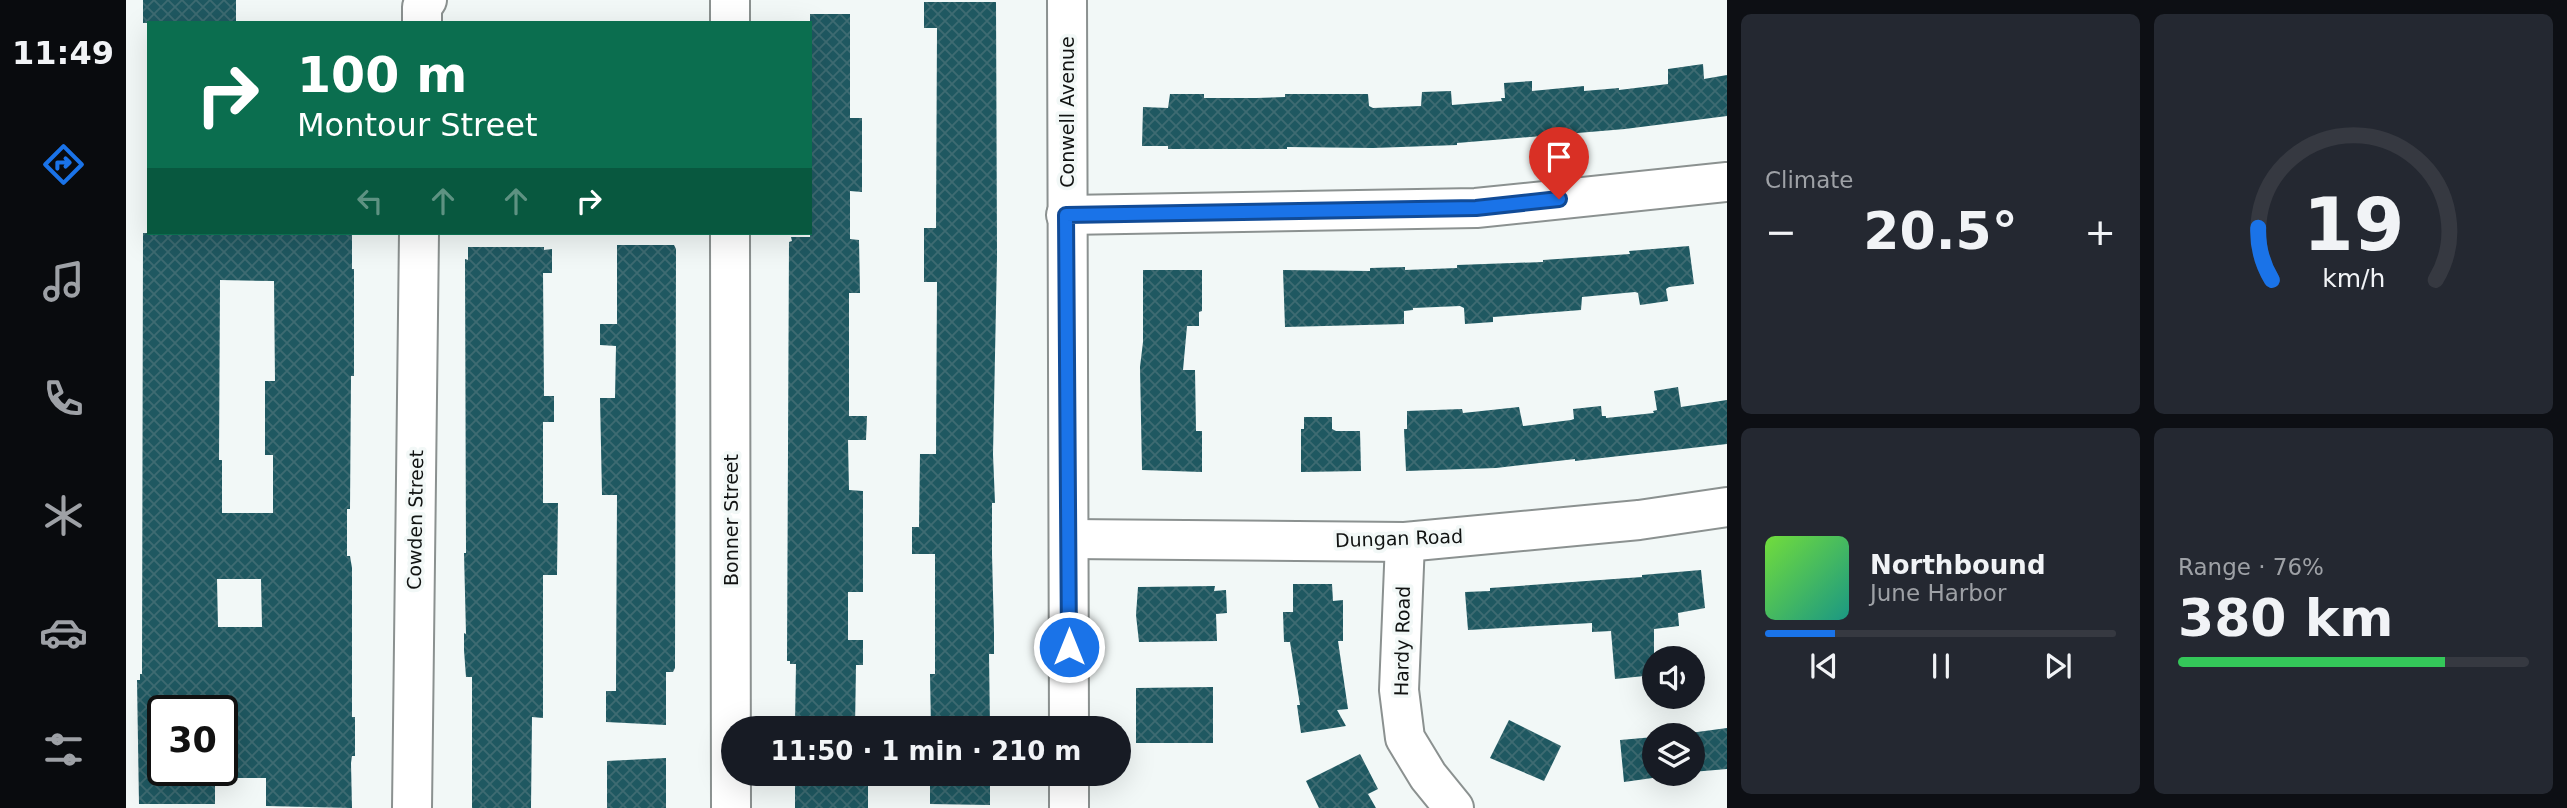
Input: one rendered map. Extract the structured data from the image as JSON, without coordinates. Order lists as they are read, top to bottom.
{
  "streets": {
    "street": [
      "Conwell Avenue",
      "Cowden Street",
      "Bonner Street",
      "Dungan Road",
      "Hardy Road"
    ]
  },
  "crossings": [
    ["Conwell Avenue", "Dungan Road"],
    ["Dungan Road", "Hardy Road"]
  ],
  "page": {
    "tabs": "11:49",
    "tile": [
      "Climate",
      ["Range · 76%", "380 km"]
    ],
    "turn": ["100 m", "Montour Street"],
    "heat": ["−", "20.5°", "+"],
    "song": ["Northbound", "June Harbor"],
    "limit": "30",
    "trip": "11:50 · 1 min · 210 m",
    "gauge": ["19", "km/h"]
  }
}
